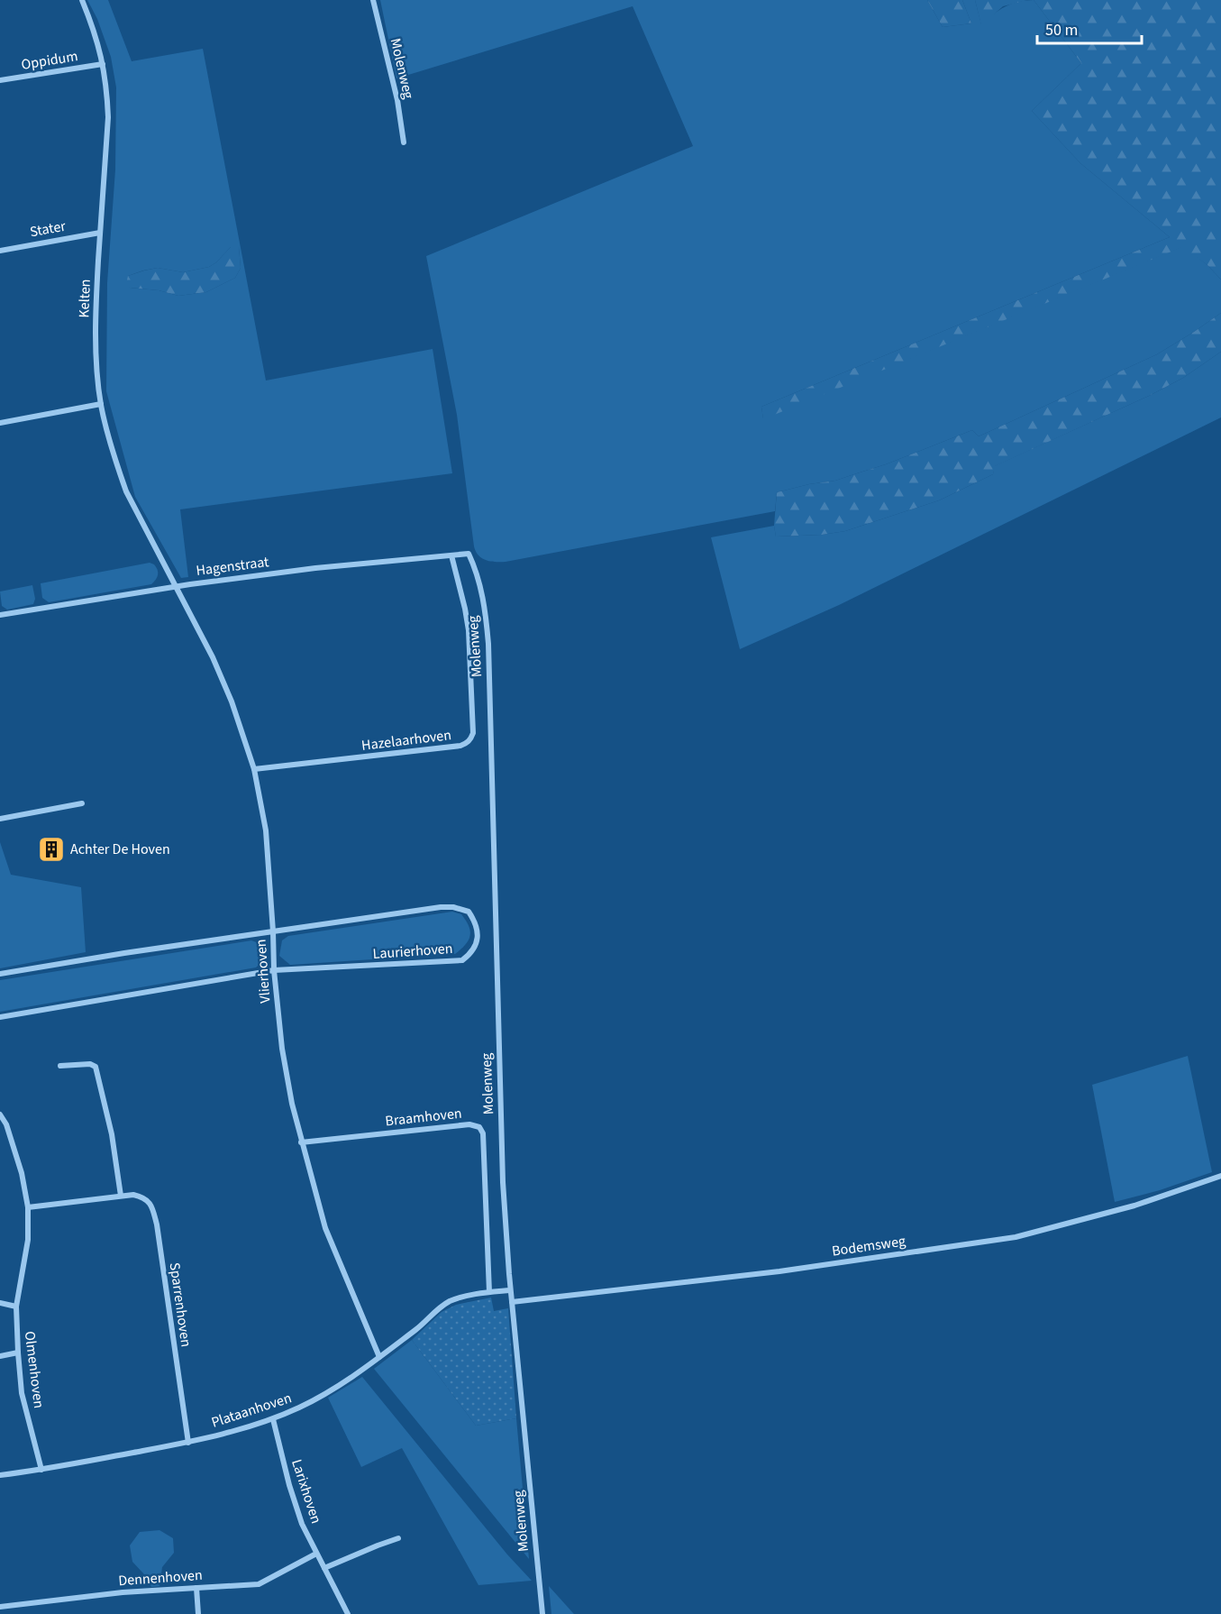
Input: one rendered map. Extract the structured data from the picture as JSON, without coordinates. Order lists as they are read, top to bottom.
{
  "streets": {
    "street": [
      "Oppidum",
      "Molenweg",
      "Stater",
      "Kelten",
      "Hagenstraat",
      "Hazelaarhoven",
      "Laurierhoven",
      "Vlierhoven",
      "Braamhoven",
      "Bodemsweg",
      "Sparrenhoven",
      "Olmenhoven",
      "Plataanhoven",
      "Larixhoven",
      "Dennenhoven"
    ]
  },
  "crossings": [
    ["Oppidum", "Kelten"],
    ["Molenweg", "Hagenstraat"],
    ["Molenweg", "Bodemsweg"],
    ["Molenweg", "Plataanhoven"],
    ["Stater", "Kelten"],
    ["Kelten", "Hagenstraat"],
    ["Kelten", "Vlierhoven"],
    ["Hagenstraat", "Hazelaarhoven"],
    ["Hagenstraat", "Vlierhoven"],
    ["Hazelaarhoven", "Vlierhoven"],
    ["Laurierhoven", "Vlierhoven"],
    ["Vlierhoven", "Braamhoven"],
    ["Vlierhoven", "Plataanhoven"],
    ["Braamhoven", "Plataanhoven"],
    ["Sparrenhoven", "Olmenhoven"],
    ["Sparrenhoven", "Plataanhoven"],
    ["Olmenhoven", "Plataanhoven"],
    ["Plataanhoven", "Larixhoven"],
    ["Larixhoven", "Dennenhoven"]
  ],
  "places": {
    "building": ["Achter De Hoven"]
  },
  "scale_bar": "50 m"
}
